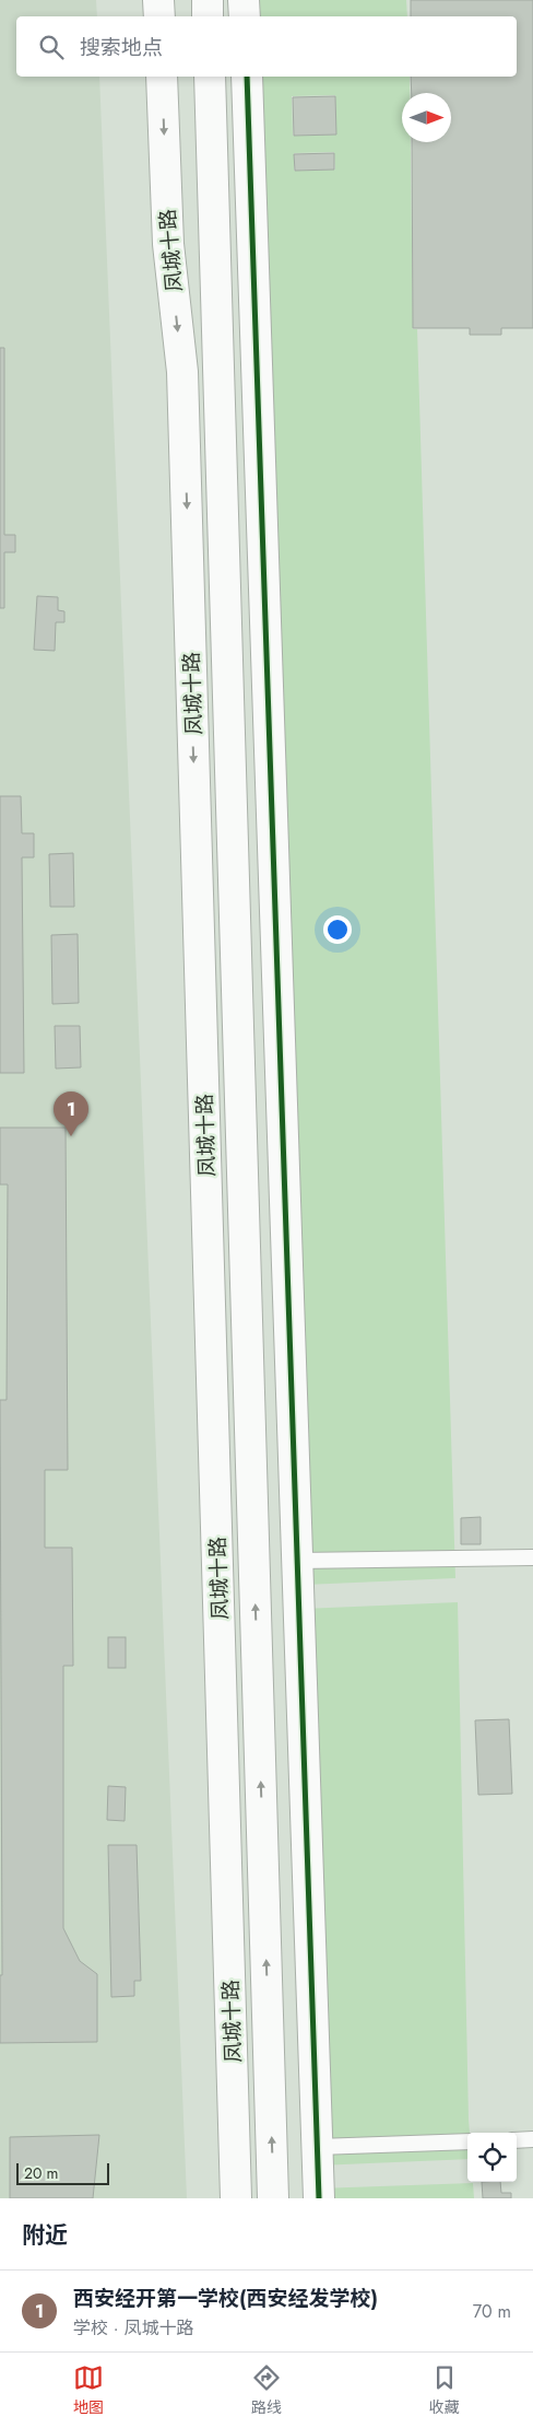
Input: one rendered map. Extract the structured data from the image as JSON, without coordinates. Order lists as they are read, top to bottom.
{
  "streets": {
    "main road": ["凤城十路"]
  },
  "scale_bar": "20 m",
  "north": "right",
  "page": {
    "search": "搜索地点",
    "pins": "1",
    "scale": "20 m",
    "heading": "附近",
    "list": [
      {
        "mark": "1",
        "name": "西安经开第一学校(西安经发学校)",
        "note": "学校 · 凤城十路",
        "value": "70 m"
      }
    ],
    "nav": ["地图", "路线", "收藏"]
  }
}
